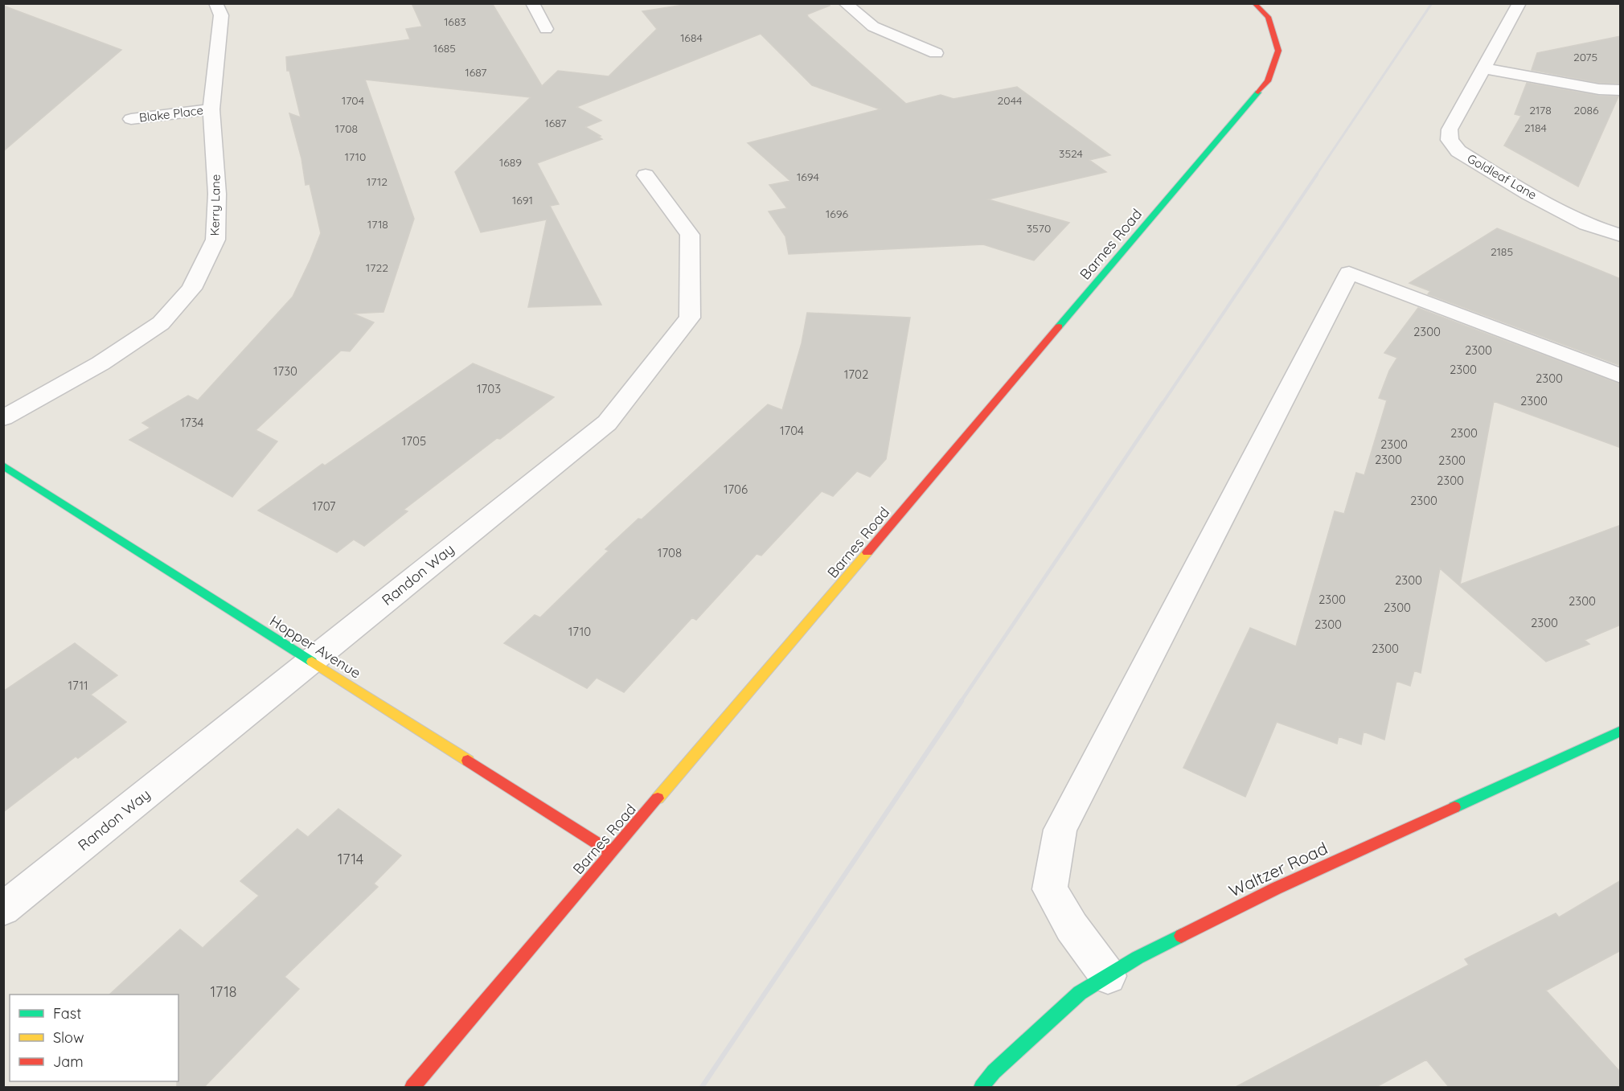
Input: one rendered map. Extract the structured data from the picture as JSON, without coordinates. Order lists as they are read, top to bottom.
{
  "streets": {
    "street": [
      "Blake Place",
      "Goldleaf Lane",
      "Kerry Lane",
      "Barnes Road",
      "Randon Way",
      "Hopper Avenue",
      "Waltzer Road"
    ]
  },
  "crossings": [
    ["Blake Place", "Kerry Lane"],
    ["Barnes Road", "Hopper Avenue"],
    ["Randon Way", "Hopper Avenue"]
  ],
  "house_numbers": [
    "1683",
    "1684",
    "1685",
    "2075",
    "1687",
    "1704",
    "2044",
    "2178",
    "2086",
    "1687",
    "2184",
    "1708",
    "3524",
    "1710",
    "1689",
    "1694",
    "1712",
    "1691",
    "1696",
    "1718",
    "3570",
    "2185",
    "1722",
    "2300",
    "2300",
    "2300",
    "1730",
    "1702",
    "2300",
    "1703",
    "2300",
    "1734",
    "1704",
    "2300",
    "1705",
    "2300",
    "2300",
    "2300",
    "2300",
    "1706",
    "2300",
    "1707",
    "1708",
    "2300",
    "2300",
    "2300",
    "2300",
    "2300",
    "2300",
    "1710",
    "2300",
    "1711",
    "1714",
    "1718"
  ],
  "legend": ["Fast", "Slow", "Jam"]
}
